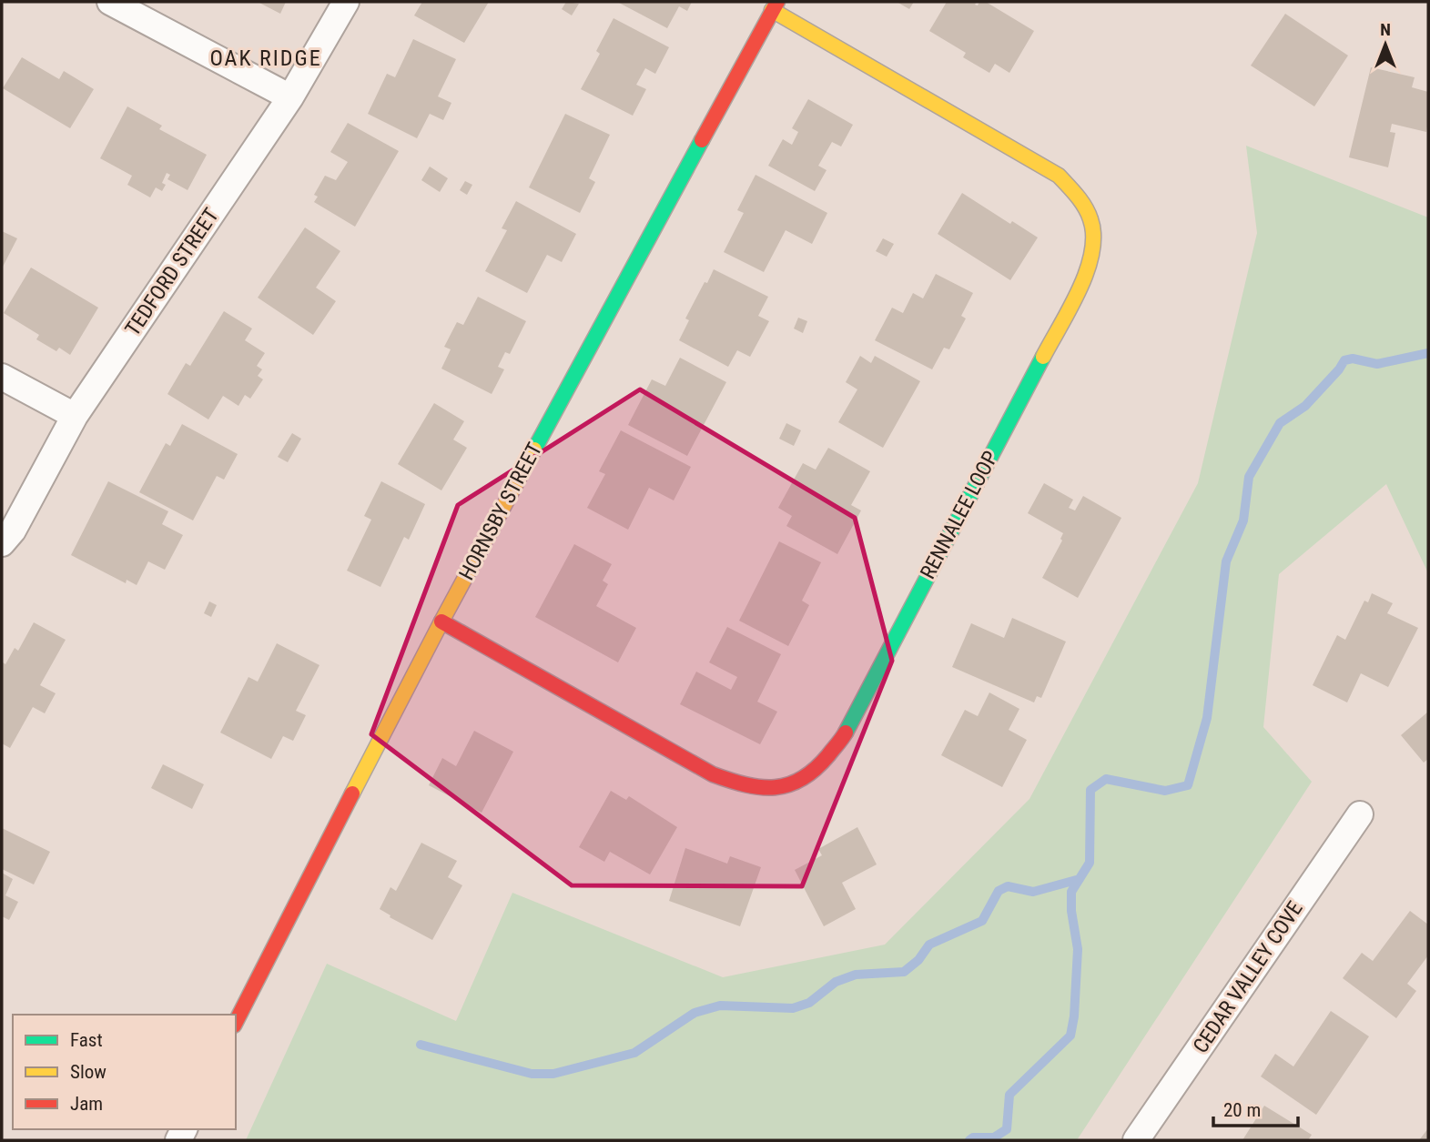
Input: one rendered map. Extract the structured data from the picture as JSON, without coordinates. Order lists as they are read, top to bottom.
{
  "streets": {
    "street": [
      "TEDFORD STREET",
      "HORNSBY STREET",
      "RENNALEE LOOP",
      "CEDAR VALLEY COVE"
    ]
  },
  "crossings": [
    ["HORNSBY STREET", "RENNALEE LOOP"]
  ],
  "districts": ["OAK RIDGE"],
  "legend": ["Fast", "Slow", "Jam"],
  "scale_bar": "20 m",
  "north": "top"
}
